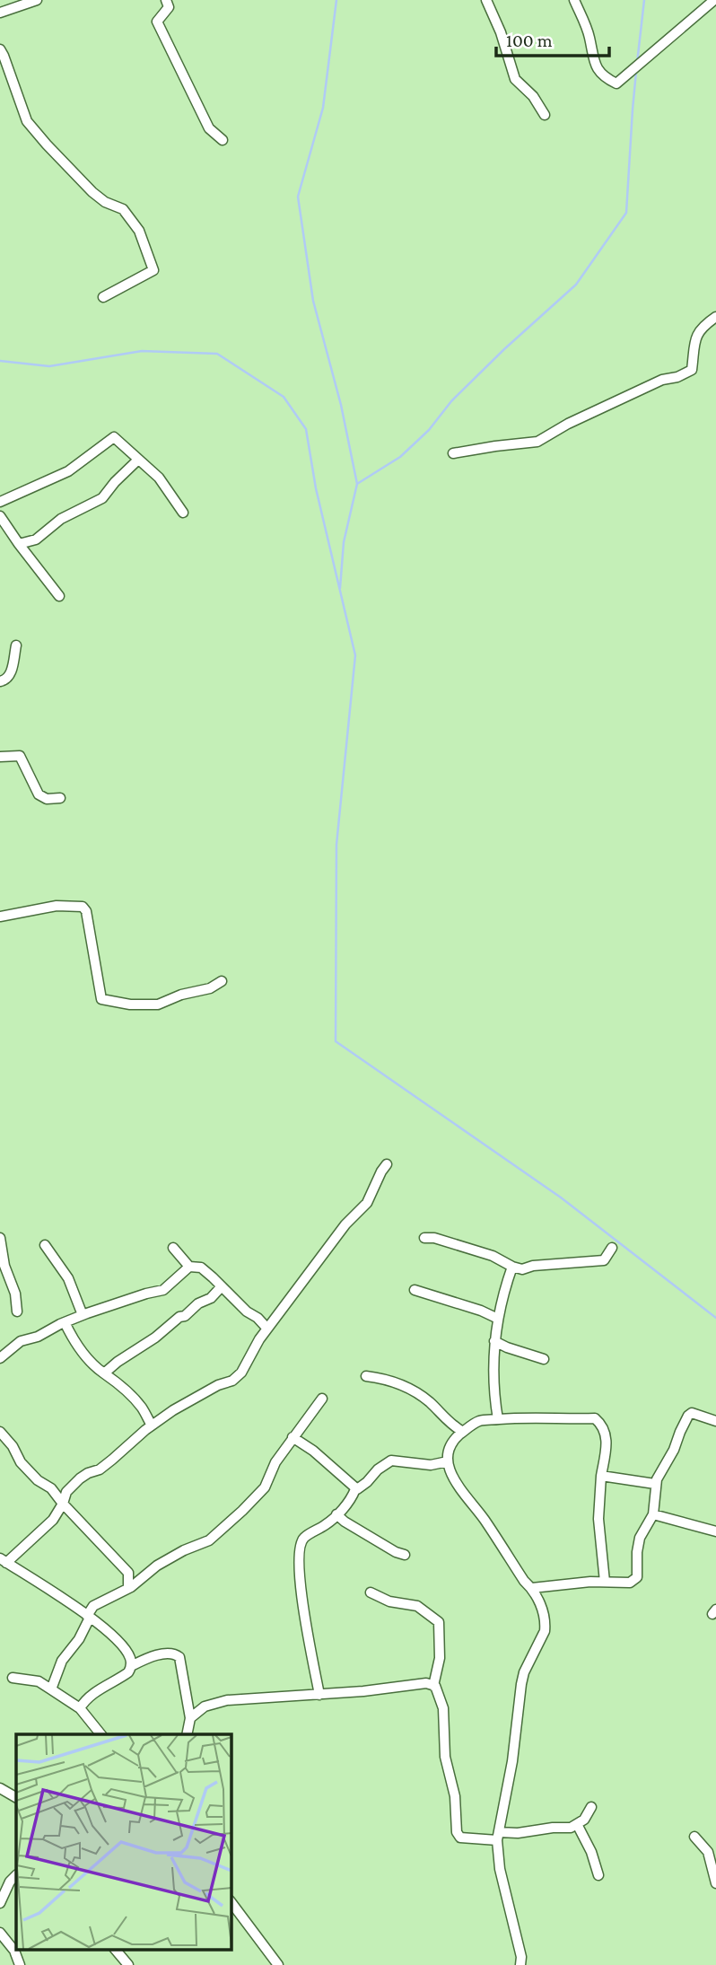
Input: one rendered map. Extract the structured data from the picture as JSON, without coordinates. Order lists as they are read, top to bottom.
{
  "scale_bar": "100 m"
}
